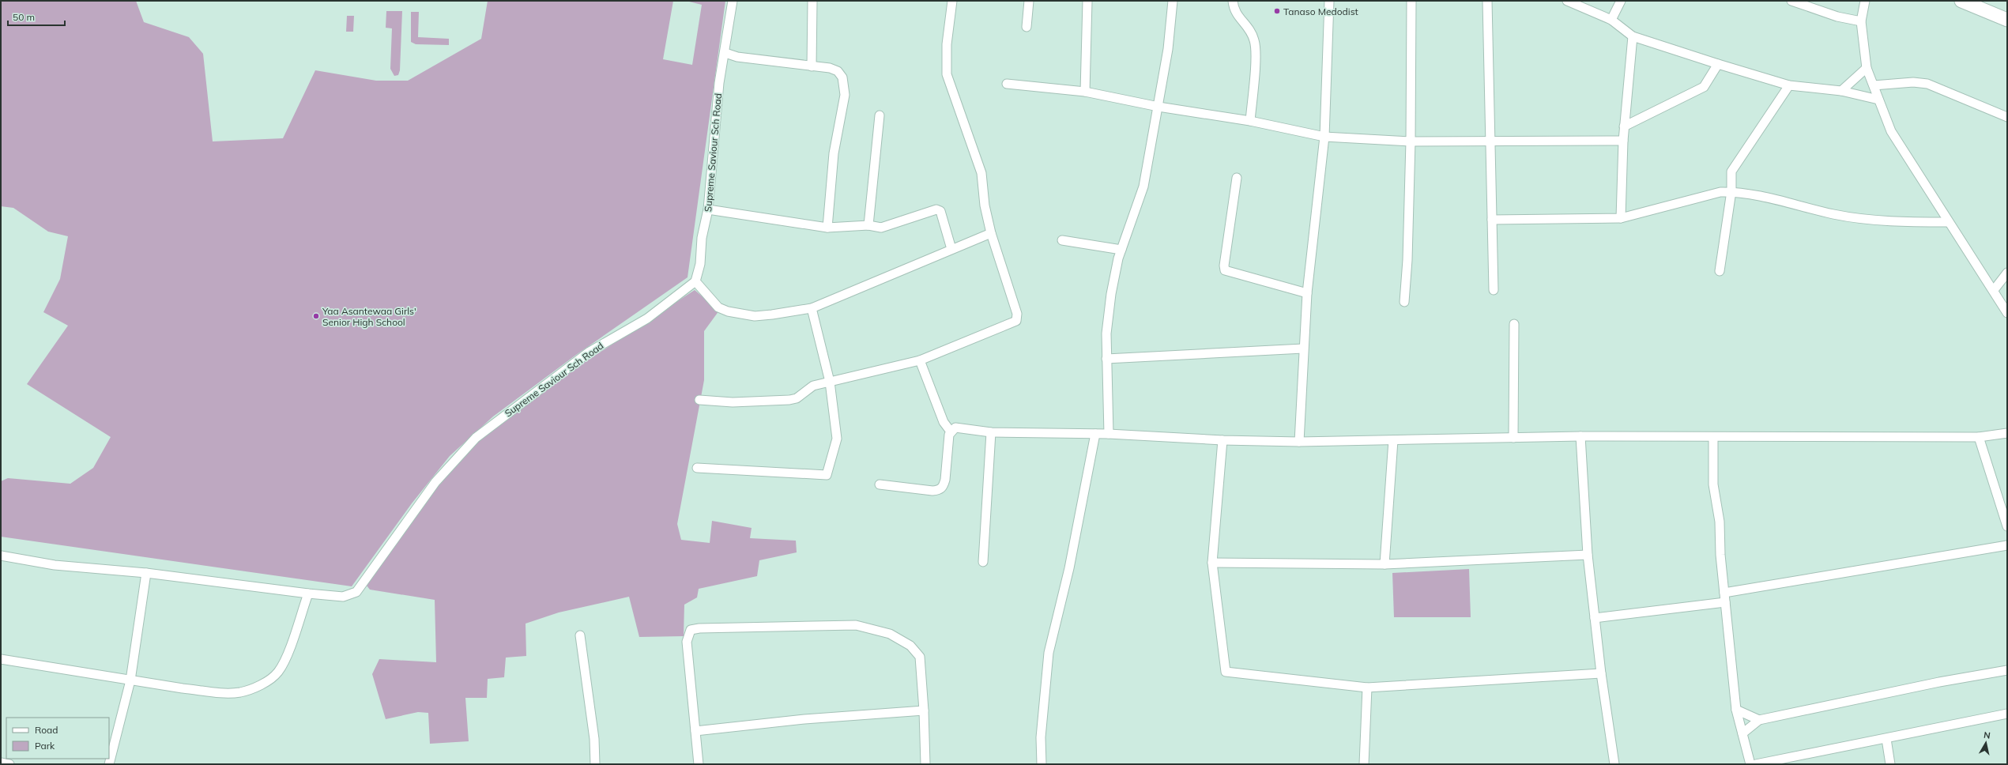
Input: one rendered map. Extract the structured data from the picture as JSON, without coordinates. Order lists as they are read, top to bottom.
{
  "streets": {
    "street": ["Supreme Saviour Sch Road"]
  },
  "places": ["Tanaso Medodist", "Yaa Asantewaa Girls' Senior High School"],
  "legend": ["Road", "Park"],
  "scale_bar": "50 m",
  "north": "top"
}
